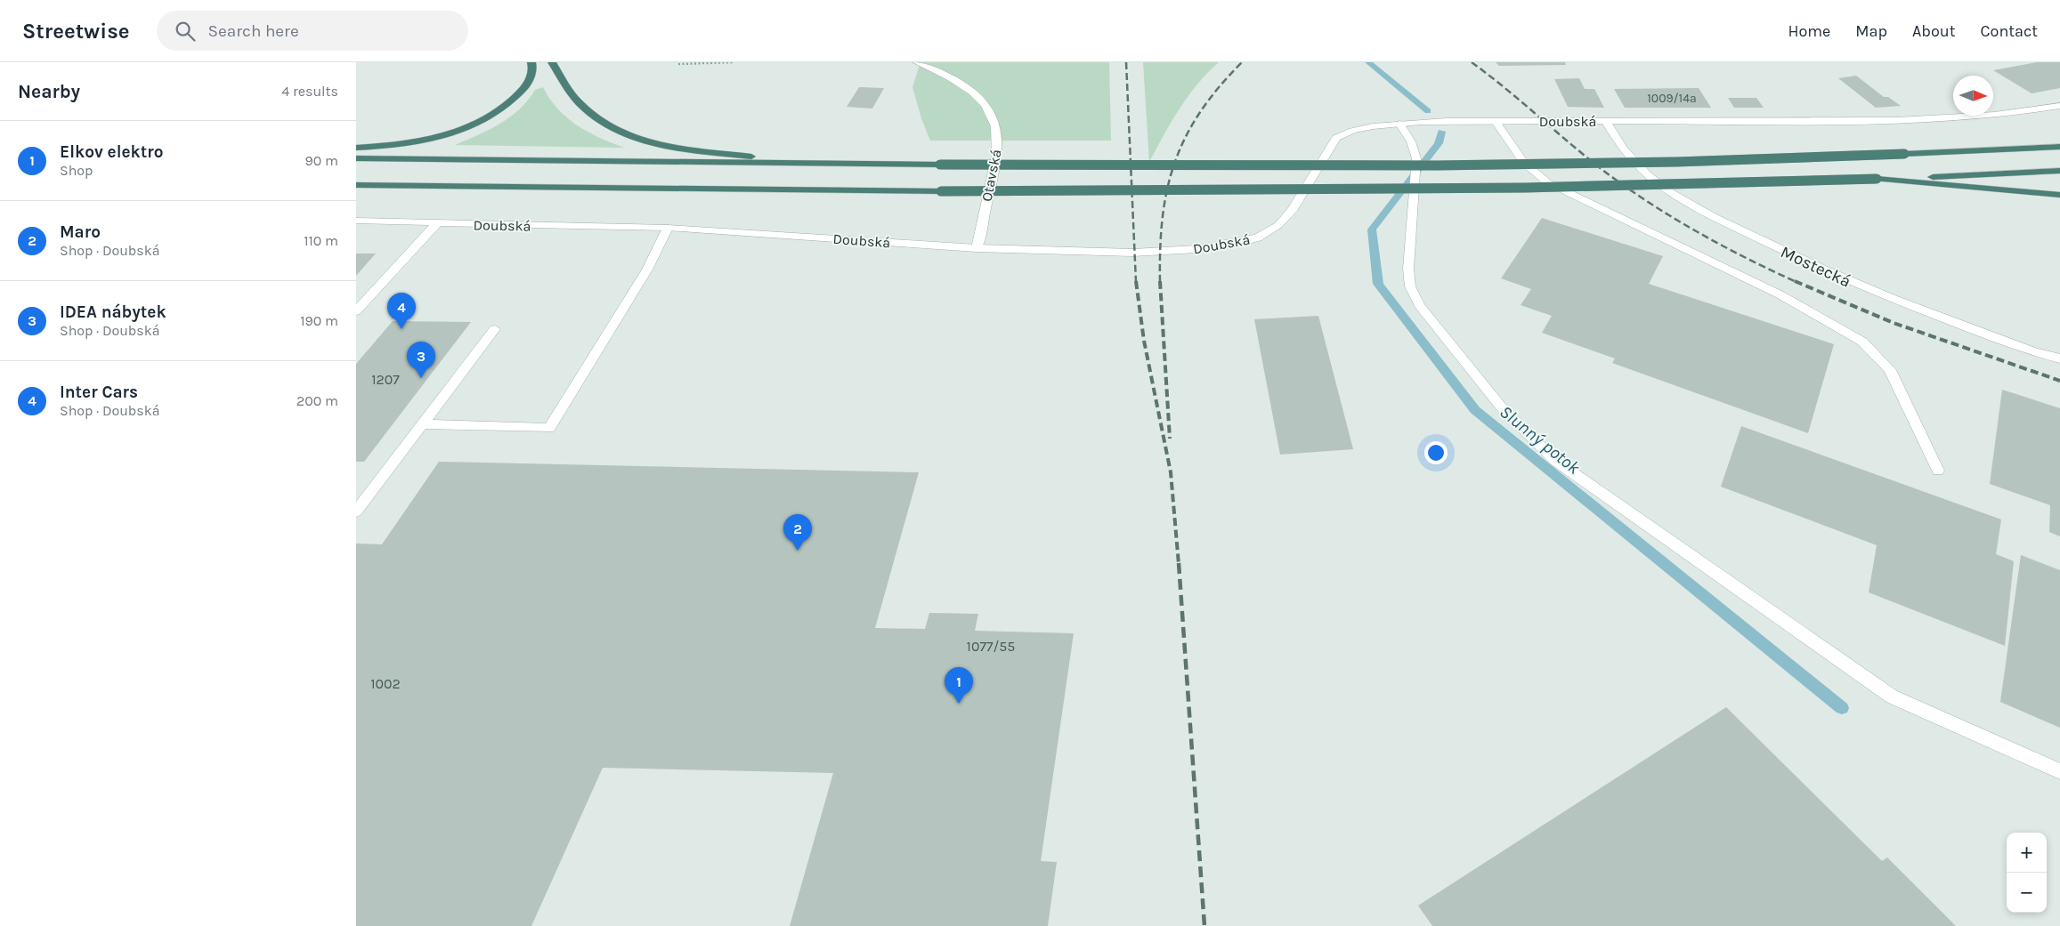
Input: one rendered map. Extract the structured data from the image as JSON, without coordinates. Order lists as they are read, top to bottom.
{
  "streets": {
    "street": ["Doubská", "Otavská", "Mostecká"]
  },
  "crossings": [
    ["Doubská", "Otavská"],
    ["Doubská", "Mostecká"]
  ],
  "water": ["Slunný potok"],
  "house_numbers": [
    "1009/14a",
    "1207",
    "1077/55",
    "1002"
  ],
  "north": "right",
  "page": {
    "header": "Streetwise",
    "search": "Search here",
    "nav": [
      "Home",
      "Map",
      "About",
      "Contact"
    ],
    "heading": ["Nearby", "4 results"],
    "list": [
      {
        "mark": "1",
        "name": "Elkov elektro",
        "note": "Shop",
        "value": "90 m"
      },
      {
        "mark": "2",
        "name": "Maro",
        "note": "Shop · Doubská",
        "value": "110 m"
      },
      {
        "mark": "3",
        "name": "IDEA nábytek",
        "note": "Shop · Doubská",
        "value": "190 m"
      },
      {
        "mark": "4",
        "name": "Inter Cars",
        "note": "Shop · Doubská",
        "value": "200 m"
      }
    ],
    "pins": [
      "4",
      "3",
      "2",
      "1"
    ],
    "map_buttons": ["+", "−"]
  }
}
